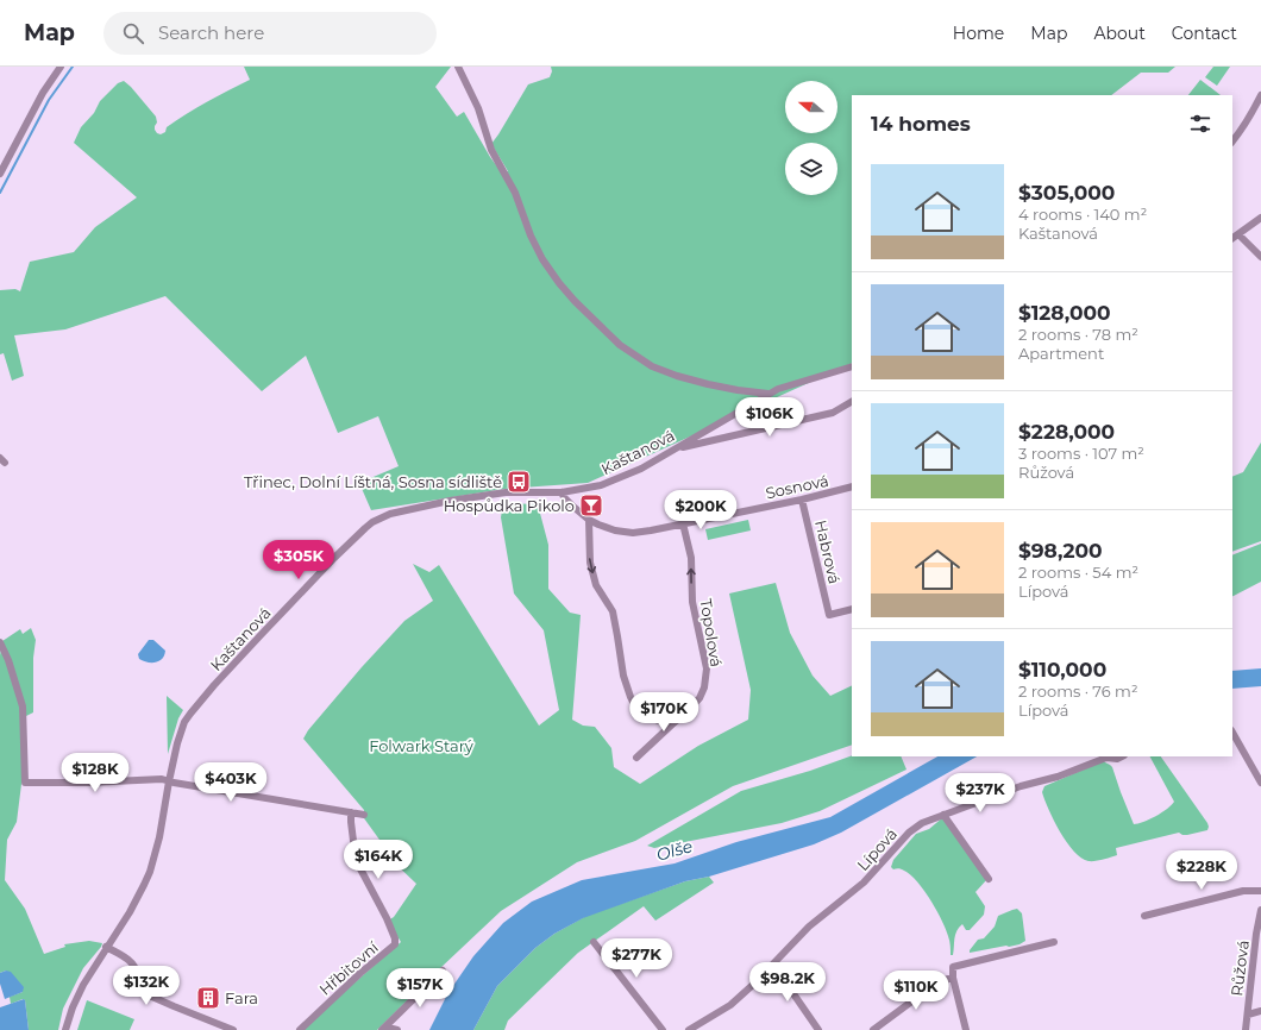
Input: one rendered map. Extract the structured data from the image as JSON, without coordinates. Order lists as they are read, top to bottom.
{
  "streets": {
    "street": [
      "Kaštanová",
      "Sosnová",
      "Habrová",
      "Topolová",
      "Lípová",
      "Hřbitovní",
      "Růžová"
    ]
  },
  "crossings": [
    ["Kaštanová", "Sosnová"],
    ["Sosnová", "Habrová"],
    ["Sosnová", "Topolová"]
  ],
  "one_way": ["Topolová"],
  "water": ["Olše"],
  "parks": ["Folwark Starý"],
  "places": {
    "bus stop": ["Třinec, Dolní Líštná, Sosna sídliště"],
    "bar": ["Hospůdka Pikolo"],
    "building": ["Fara"]
  },
  "north": "left",
  "page": {
    "header": "Map",
    "search": "Search here",
    "nav": [
      "Home",
      "Map",
      "About",
      "Contact"
    ],
    "heading": "14 homes",
    "list": [
      {
        "name": "$305,000",
        "note": "4 rooms · 140 m² · Kaštanová"
      },
      {
        "name": "$128,000",
        "note": "2 rooms · 78 m² · Apartment"
      },
      {
        "name": "$228,000",
        "note": "3 rooms · 107 m² · Růžová"
      },
      {
        "name": "$98,200",
        "note": "2 rooms · 54 m² · Lípová"
      },
      {
        "name": "$110,000",
        "note": "2 rooms · 76 m² · Lípová"
      }
    ],
    "price": [
      "$106K",
      "$200K",
      "$305K",
      "$170K",
      "$128K",
      "$403K",
      "$237K",
      "$164K",
      "$228K",
      "$277K",
      "$98.2K",
      "$132K",
      "$157K",
      "$110K"
    ]
  }
}
